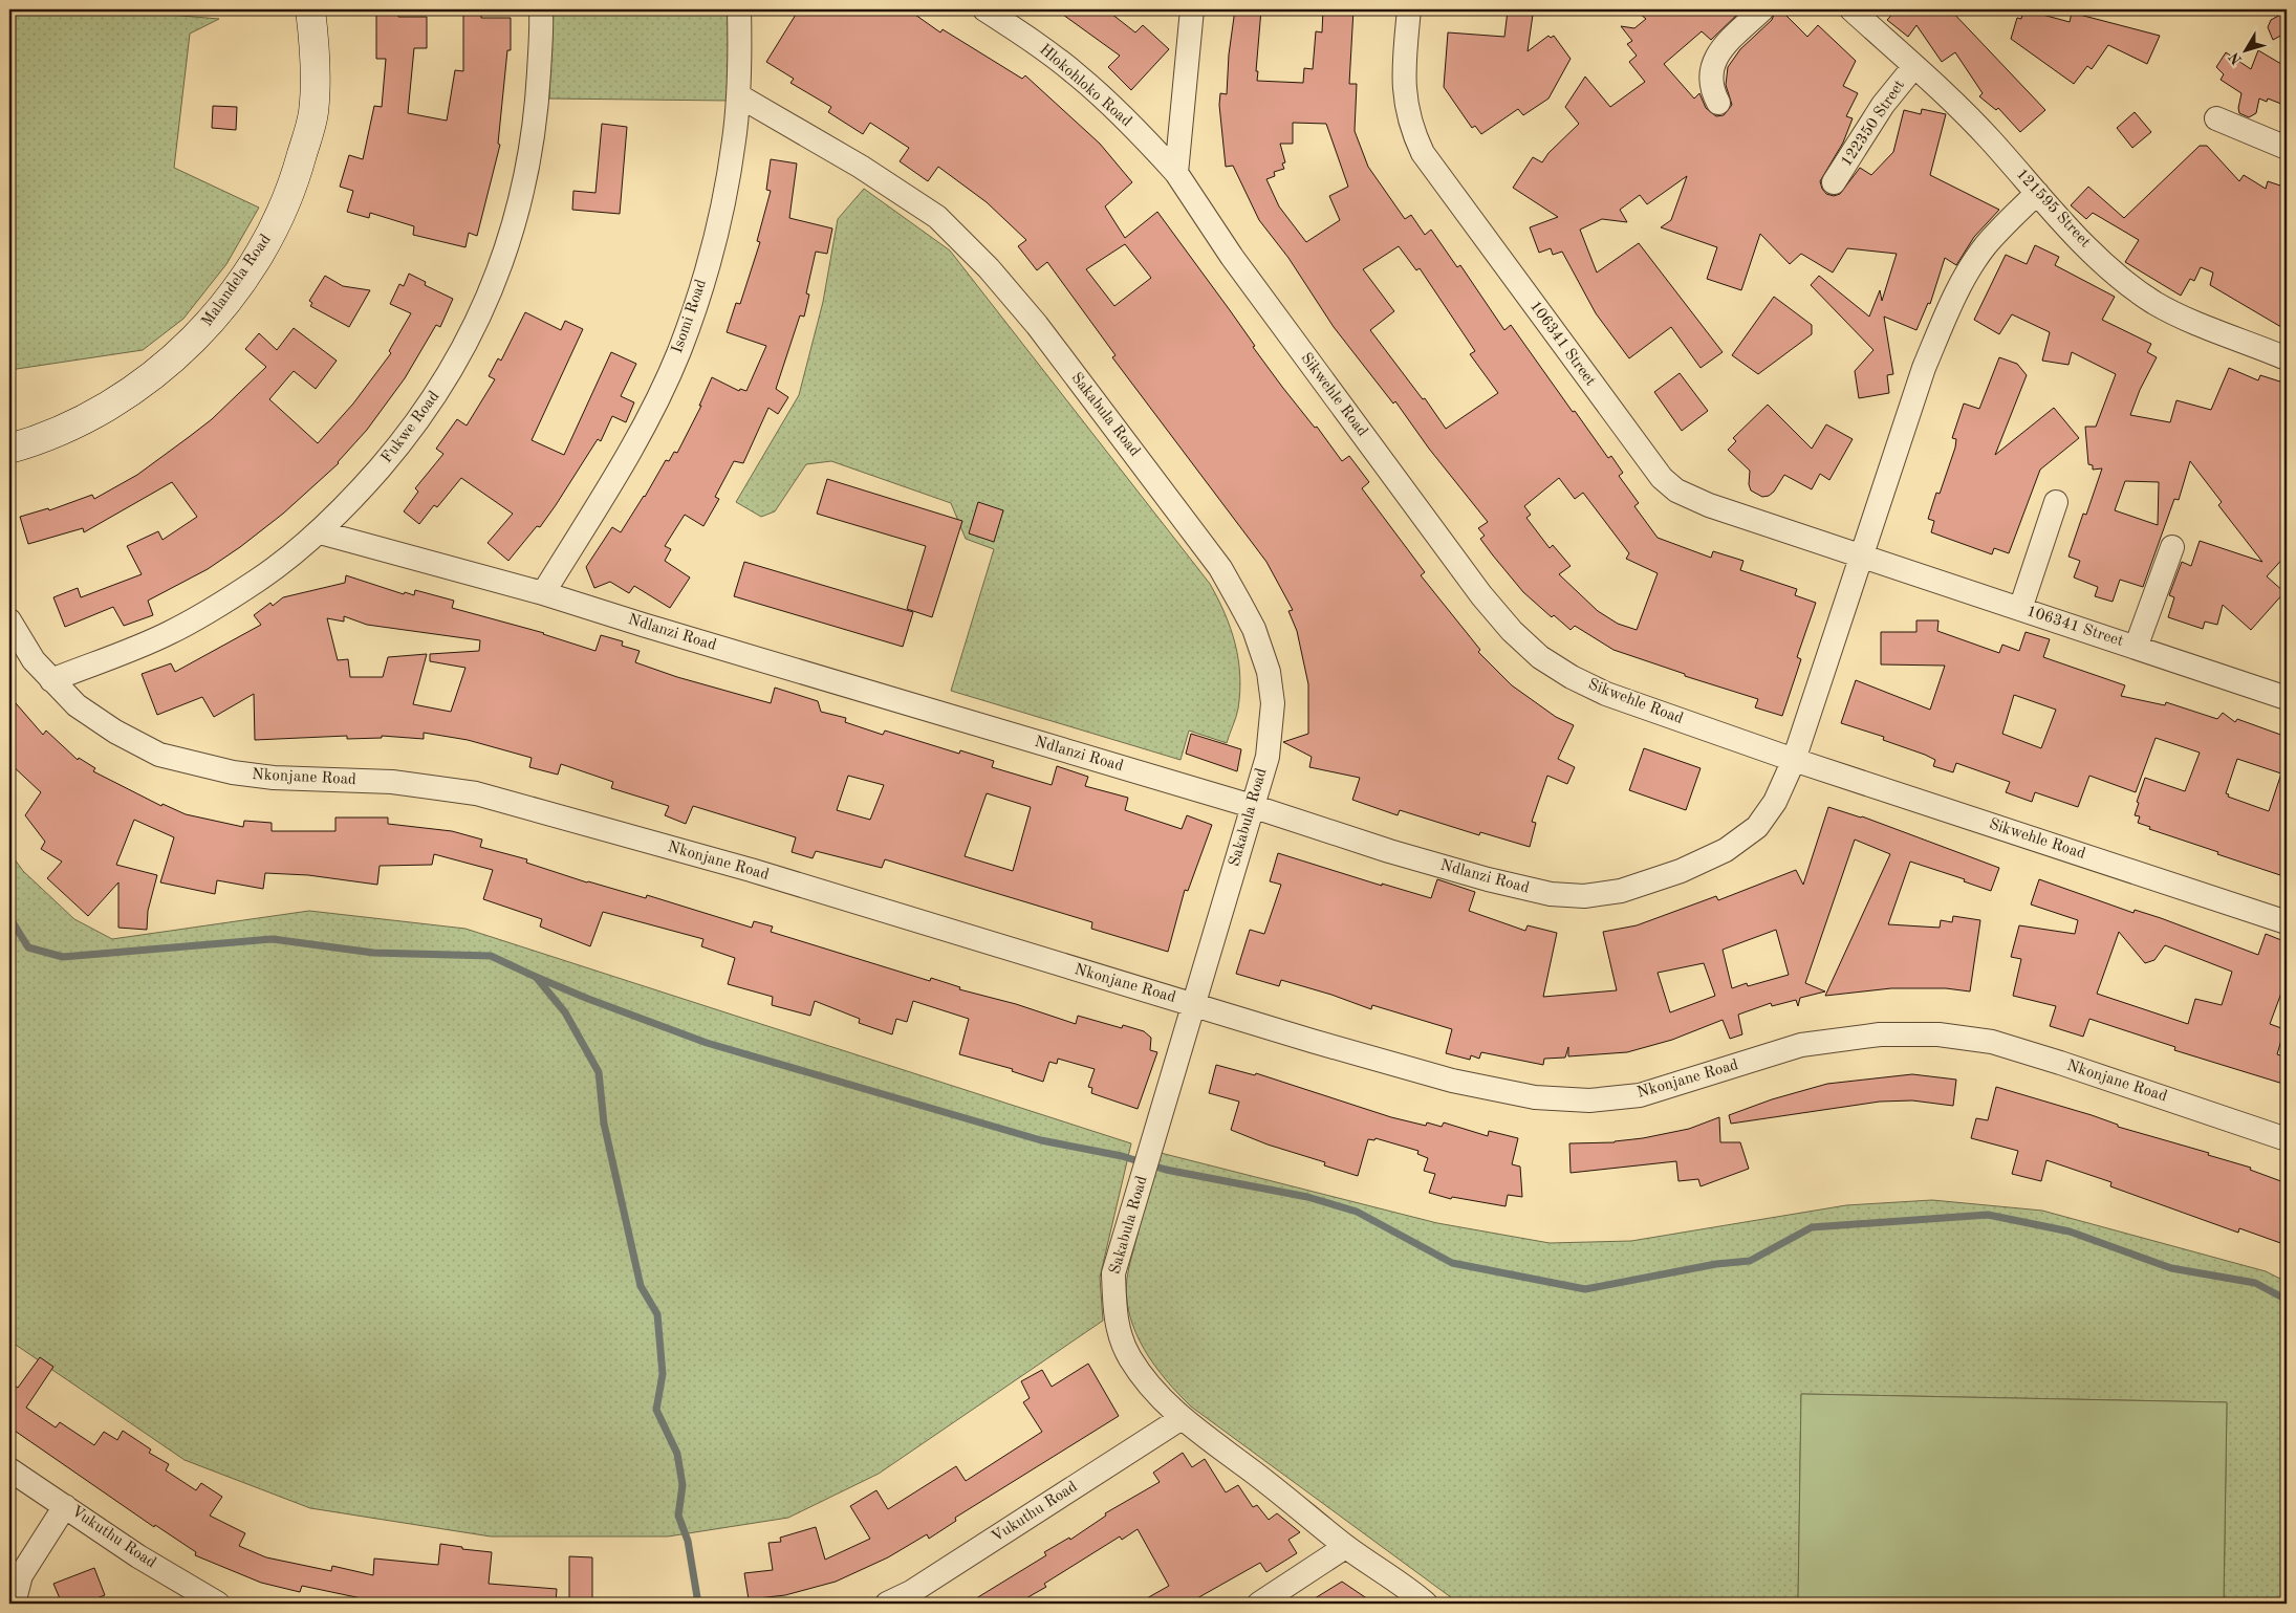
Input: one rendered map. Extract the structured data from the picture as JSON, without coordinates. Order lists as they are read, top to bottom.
{
  "streets": {
    "main road": ["Malandela Road"],
    "street": [
      "Hlokohloko Road",
      "122350 Street",
      "121595 Street",
      "Isomi Road",
      "106341 Street",
      "Sikwehle Road",
      "Sakabula Road",
      "Fukwe Road",
      "Ndlanzi Road",
      "Nkonjane Road",
      "Vukuthu Road"
    ]
  },
  "crossings": [
    ["Hlokohloko Road", "Sikwehle Road"],
    ["122350 Street", "121595 Street"],
    ["Isomi Road", "Sakabula Road"],
    ["Isomi Road", "Ndlanzi Road"],
    ["Sikwehle Road", "Ndlanzi Road"],
    ["Sakabula Road", "Ndlanzi Road"],
    ["Sakabula Road", "Nkonjane Road"],
    ["Sakabula Road", "Vukuthu Road"],
    ["Fukwe Road", "Ndlanzi Road"],
    ["Fukwe Road", "Nkonjane Road"]
  ],
  "north": "bottom left"
}
